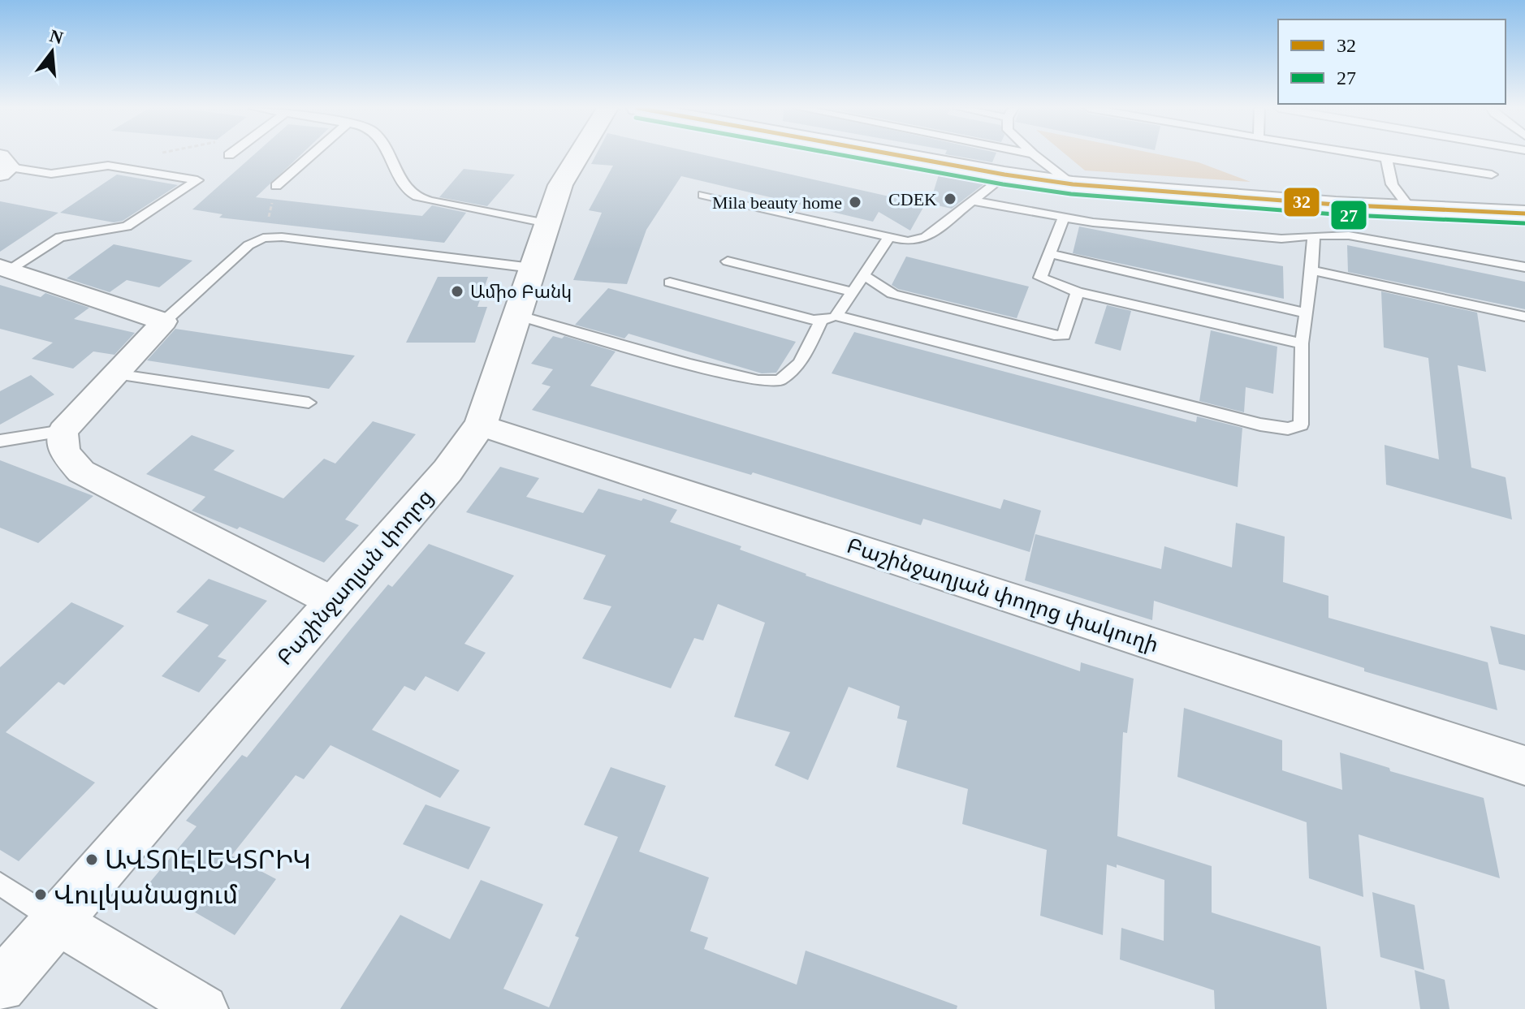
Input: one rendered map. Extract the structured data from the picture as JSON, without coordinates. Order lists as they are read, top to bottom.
{
  "streets": {
    "main road": ["Բաշինջաղյան փողոց"],
    "street": ["Բաշինջաղյան փողոց փակուղի"]
  },
  "crossings": [
    ["Բաշինջաղյան փողոց", "Բաշինջաղյան փողոց փակուղի"]
  ],
  "places": [
    "CDEK",
    "Mila beauty home",
    "Ամիօ Բանկ",
    "ԱՎՏՈԷԼԵԿՏՐԻԿ",
    "Վուլկանացում"
  ],
  "lines": ["transit line 32", "transit line 27"],
  "legend": ["32", "27"],
  "north": "top"
}
